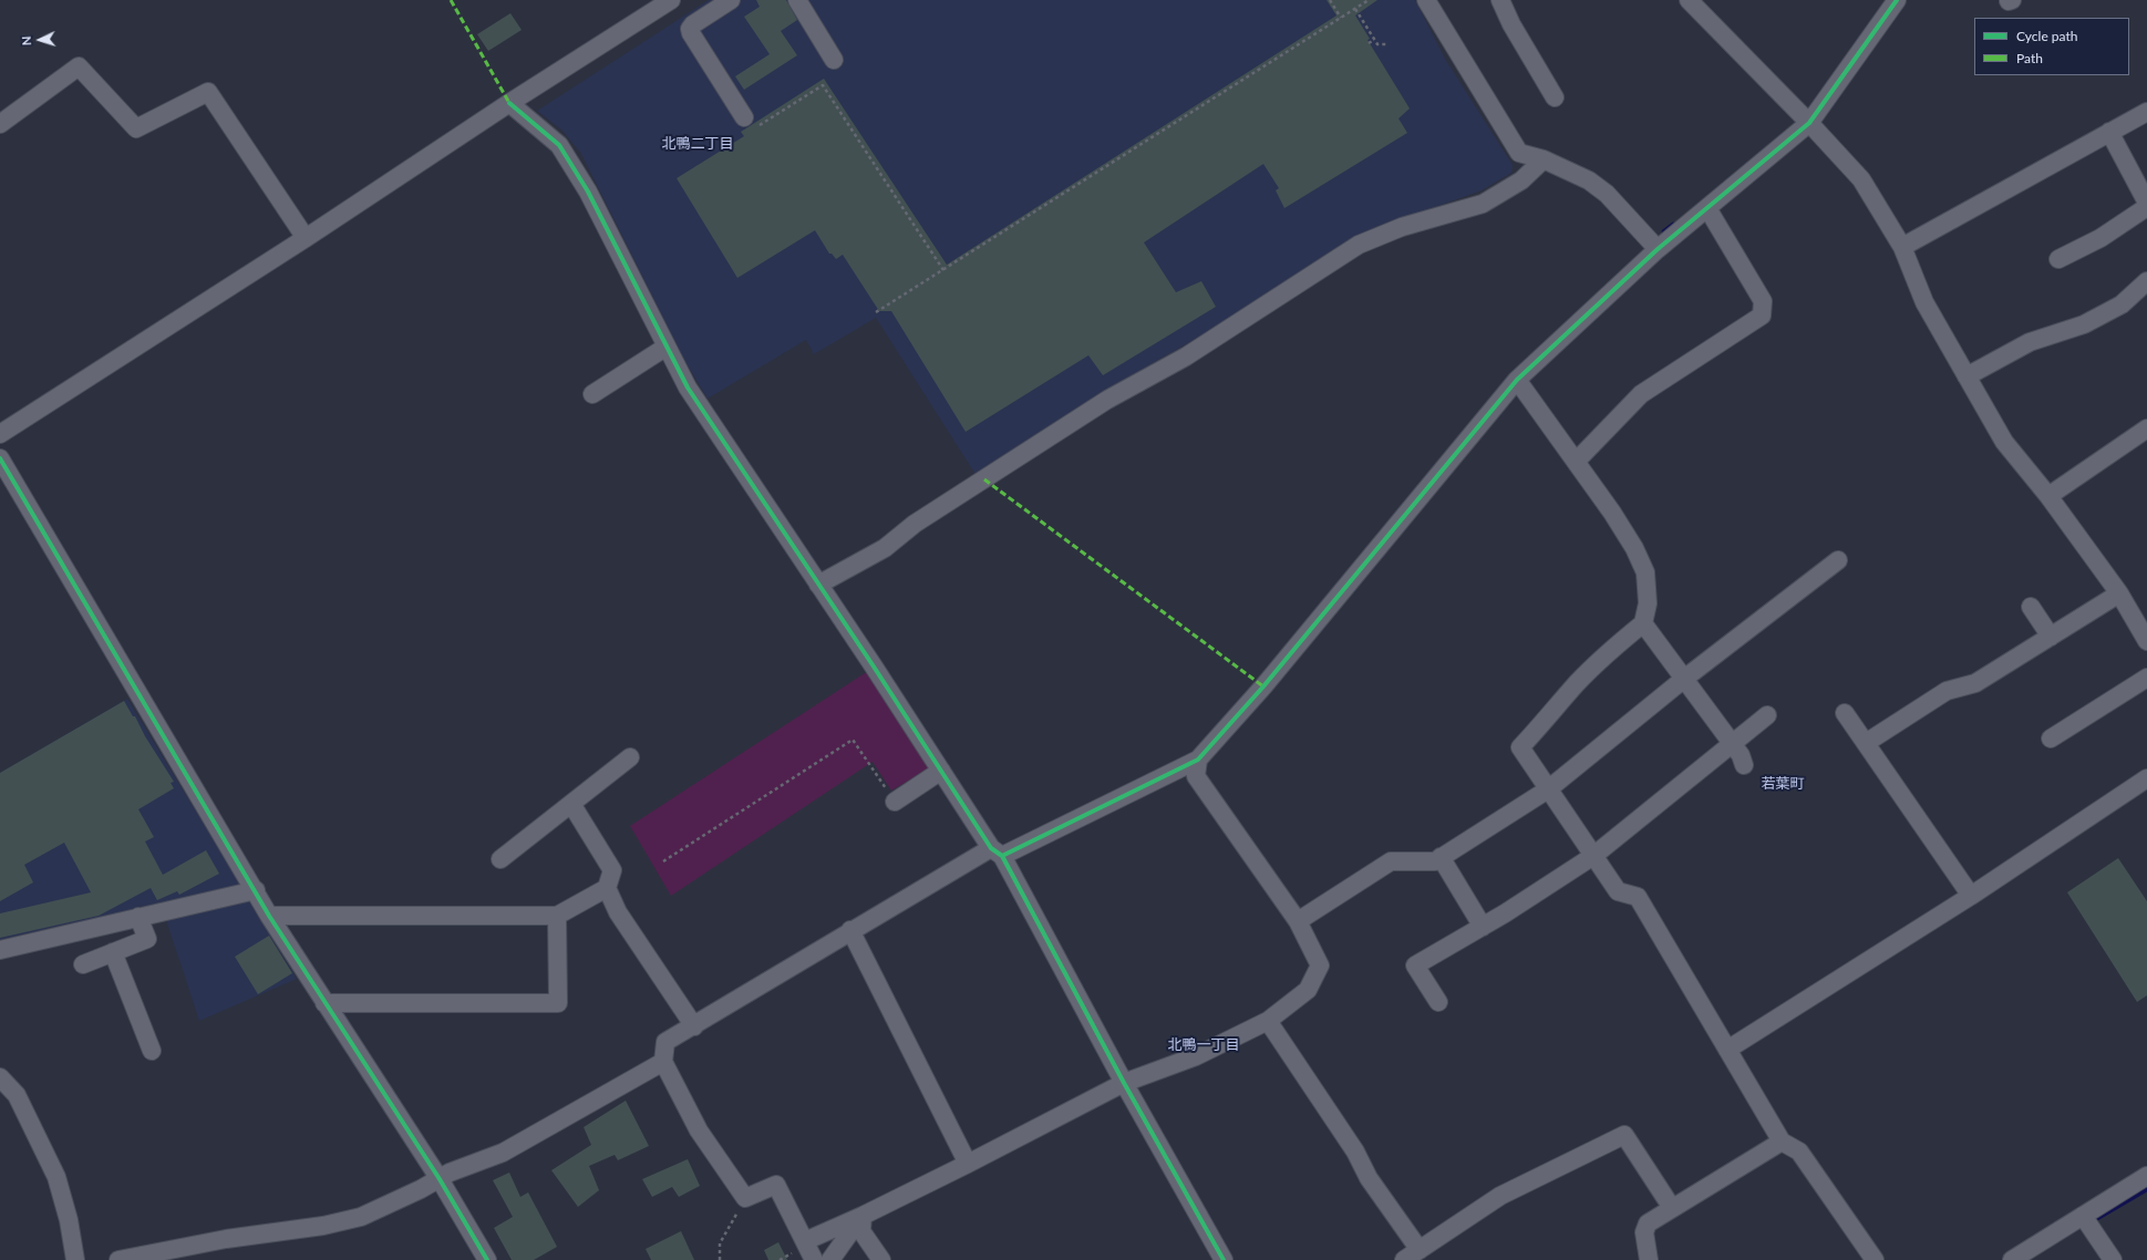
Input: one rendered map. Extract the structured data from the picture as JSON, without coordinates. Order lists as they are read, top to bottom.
{
  "districts": ["北鴨二丁目", "若葉町", "北鴨一丁目"],
  "legend": ["Cycle path", "Path"],
  "north": "left"
}
